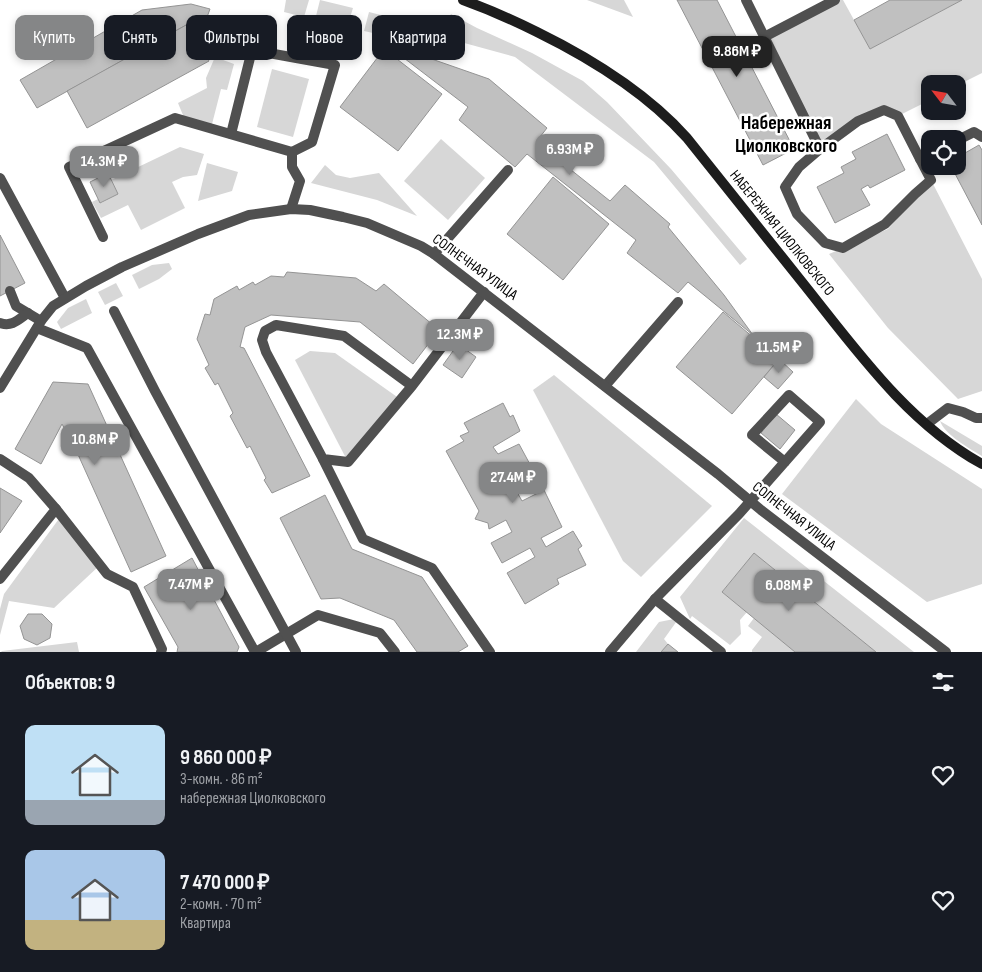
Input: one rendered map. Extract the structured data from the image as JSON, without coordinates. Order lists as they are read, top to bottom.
{
  "streets": {
    "main road": ["НАБЕРЕЖНАЯ ЦИОЛКОВСКОГО"],
    "street": ["СОЛНЕЧНАЯ УЛИЦА"]
  },
  "districts": ["Набережная Циолковского"],
  "north": "top left",
  "page": {
    "chip": [
      "Купить",
      "Снять",
      "Фильтры",
      "Новое",
      "Квартира"
    ],
    "price": [
      "9.86M ₽",
      "6.93M ₽",
      "14.3M ₽",
      "12.3M ₽",
      "11.5M ₽",
      "10.8M ₽",
      "27.4M ₽",
      "7.47M ₽",
      "6.08M ₽"
    ],
    "heading": "Объектов: 9",
    "list": [
      {
        "name": "9 860 000 ₽",
        "note": "3-комн. · 86 m² · набережная Циолковского"
      },
      {
        "name": "7 470 000 ₽",
        "note": "2-комн. · 70 m² · Квартира"
      }
    ]
  }
}
